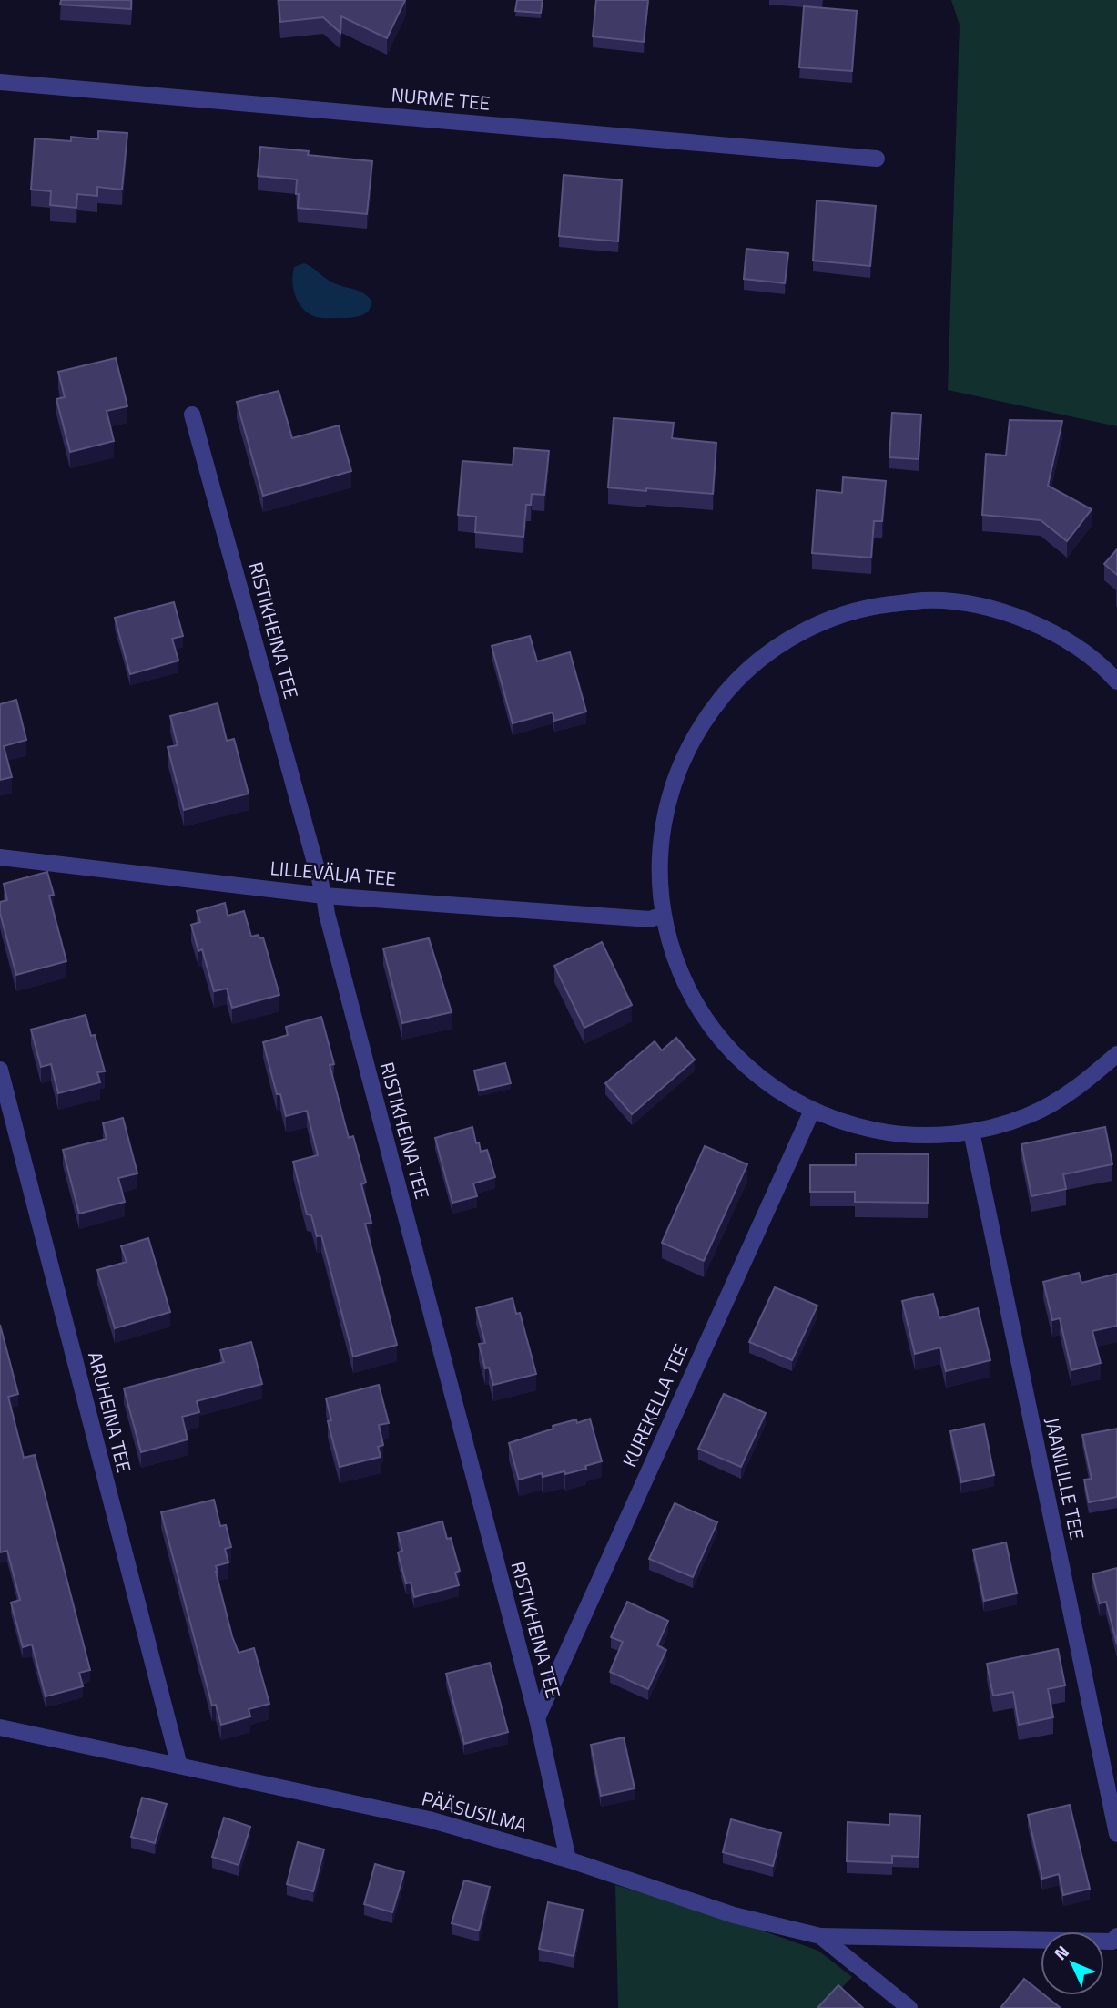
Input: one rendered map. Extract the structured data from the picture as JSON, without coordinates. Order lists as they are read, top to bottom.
{
  "streets": {
    "street": [
      "NURME TEE",
      "RISTIKHEINA TEE",
      "LILLEVÄLJA TEE",
      "KUREKELLA TEE",
      "ARUHEINA TEE",
      "JAANILILLE TEE",
      "PÄÄSUSILMA"
    ]
  },
  "crossings": [
    ["RISTIKHEINA TEE", "LILLEVÄLJA TEE"],
    ["RISTIKHEINA TEE", "KUREKELLA TEE"],
    ["RISTIKHEINA TEE", "PÄÄSUSILMA"],
    ["ARUHEINA TEE", "PÄÄSUSILMA"]
  ],
  "north": "top left"
}
